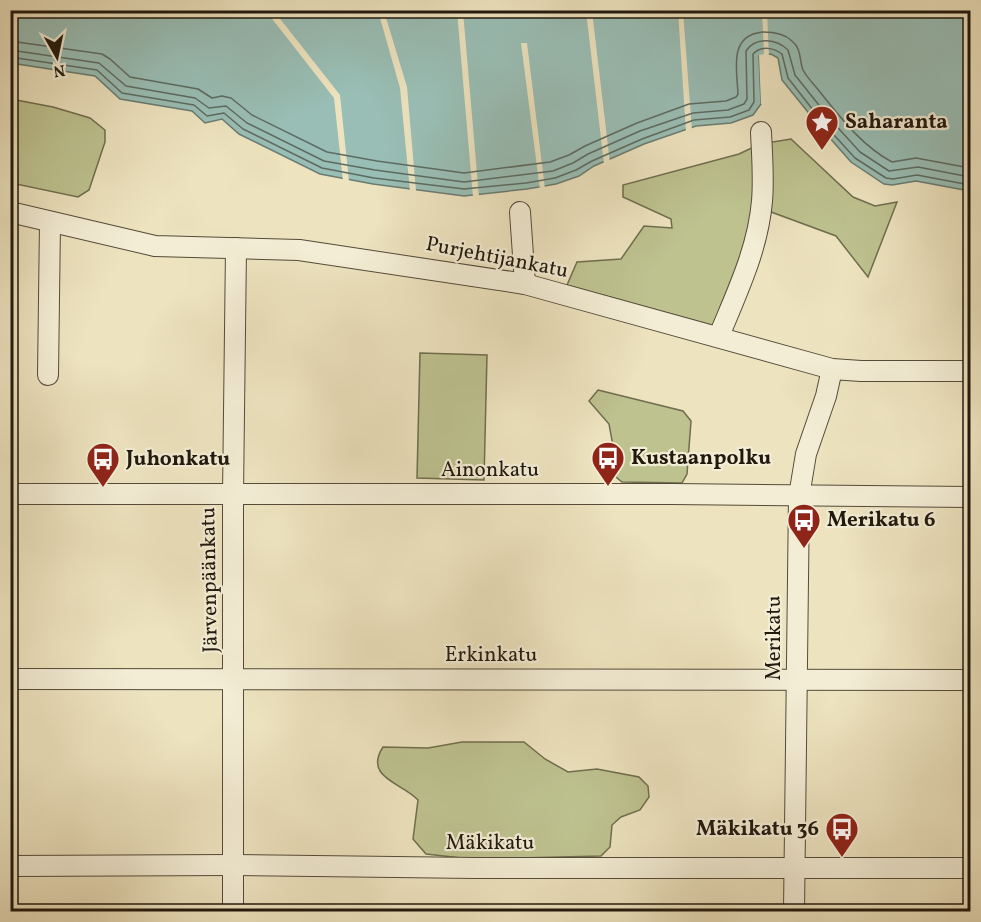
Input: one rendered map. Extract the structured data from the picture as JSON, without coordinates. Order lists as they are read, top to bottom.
{
  "streets": {
    "street": [
      "Purjehtijankatu",
      "Ainonkatu",
      "Järvenpäänkatu",
      "Merikatu",
      "Erkinkatu",
      "Mäkikatu"
    ]
  },
  "crossings": [
    ["Purjehtijankatu", "Järvenpäänkatu"],
    ["Purjehtijankatu", "Merikatu"],
    ["Ainonkatu", "Järvenpäänkatu"],
    ["Ainonkatu", "Merikatu"],
    ["Järvenpäänkatu", "Erkinkatu"],
    ["Järvenpäänkatu", "Mäkikatu"],
    ["Merikatu", "Erkinkatu"],
    ["Merikatu", "Mäkikatu"]
  ],
  "places": {
    "place": ["Saharanta"],
    "bus stop": [
      "Kustaanpolku",
      "Juhonkatu",
      "Merikatu 6",
      "Mäkikatu 36"
    ]
  },
  "north": "bottom"
}
